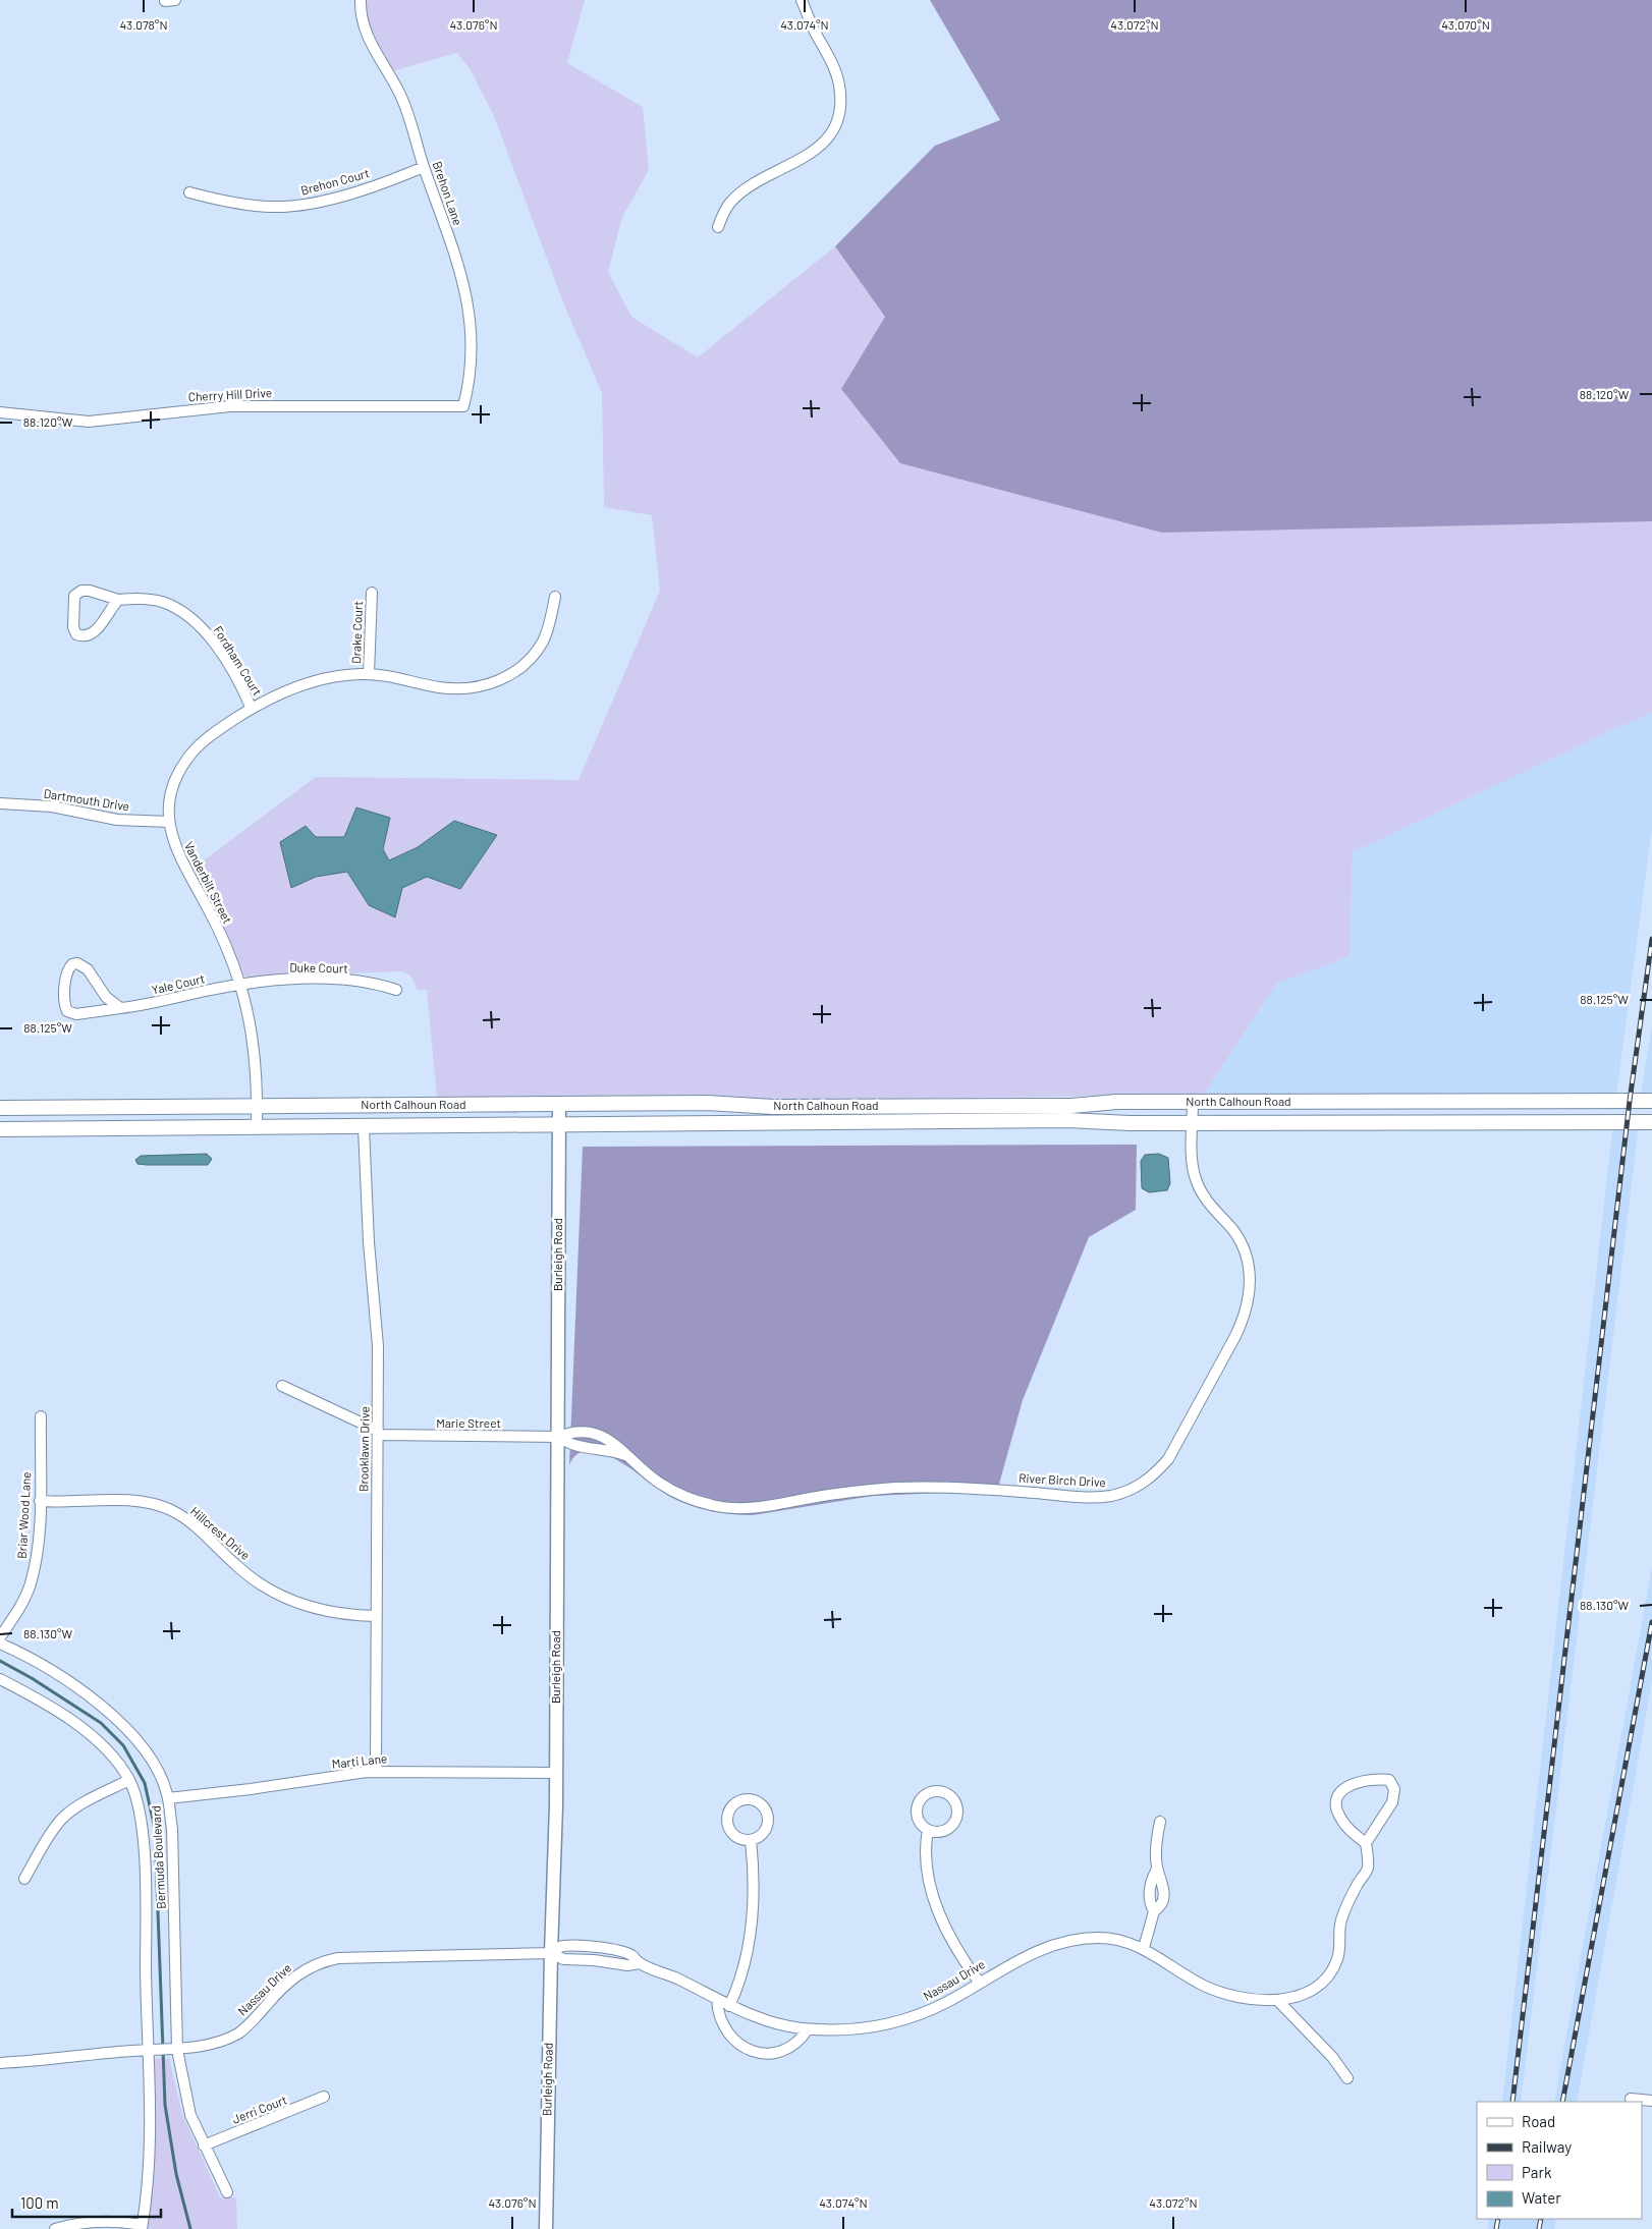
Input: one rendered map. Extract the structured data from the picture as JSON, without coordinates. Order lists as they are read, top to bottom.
{
  "streets": {
    "main road": ["North Calhoun Road"],
    "street": [
      "Brehon Court",
      "Brehon Lane",
      "Cherry Hill Drive",
      "Drake Court",
      "Fordham Court",
      "Dartmouth Drive",
      "Vanderbilt Street",
      "Duke Court",
      "Yale Court",
      "Burleigh Road",
      "Marie Street",
      "Brooklawn Drive",
      "River Birch Drive",
      "Briar Wood Lane",
      "Hillcrest Drive",
      "Marti Lane",
      "Bermuda Boulevard",
      "Nassau Drive",
      "Jerri Court"
    ]
  },
  "crossings": [
    ["Brehon Court", "Brehon Lane"],
    ["Brehon Lane", "Cherry Hill Drive"],
    ["Drake Court", "Vanderbilt Street"],
    ["Fordham Court", "Vanderbilt Street"],
    ["Dartmouth Drive", "Vanderbilt Street"],
    ["Vanderbilt Street", "Duke Court"],
    ["Vanderbilt Street", "Yale Court"],
    ["Vanderbilt Street", "North Calhoun Road"],
    ["Duke Court", "Yale Court"],
    ["North Calhoun Road", "Burleigh Road"],
    ["North Calhoun Road", "Brooklawn Drive"],
    ["North Calhoun Road", "River Birch Drive"],
    ["Burleigh Road", "Marie Street"],
    ["Burleigh Road", "River Birch Drive"],
    ["Burleigh Road", "Marti Lane"],
    ["Burleigh Road", "Nassau Drive"],
    ["Marie Street", "Brooklawn Drive"],
    ["Marie Street", "River Birch Drive"],
    ["Brooklawn Drive", "Hillcrest Drive"],
    ["Brooklawn Drive", "Marti Lane"],
    ["Briar Wood Lane", "Hillcrest Drive"],
    ["Marti Lane", "Bermuda Boulevard"],
    ["Bermuda Boulevard", "Nassau Drive"],
    ["Bermuda Boulevard", "Jerri Court"]
  ],
  "legend": [
    "Road",
    "Railway",
    "Park",
    "Water"
  ],
  "scale_bar": "100 m",
  "coordinates": [
    "43.078°N",
    "43.076°N",
    "43.074°N",
    "43.072°N",
    "43.070°N",
    "88.120°W",
    "88.125°W",
    "88.130°W"
  ]
}
